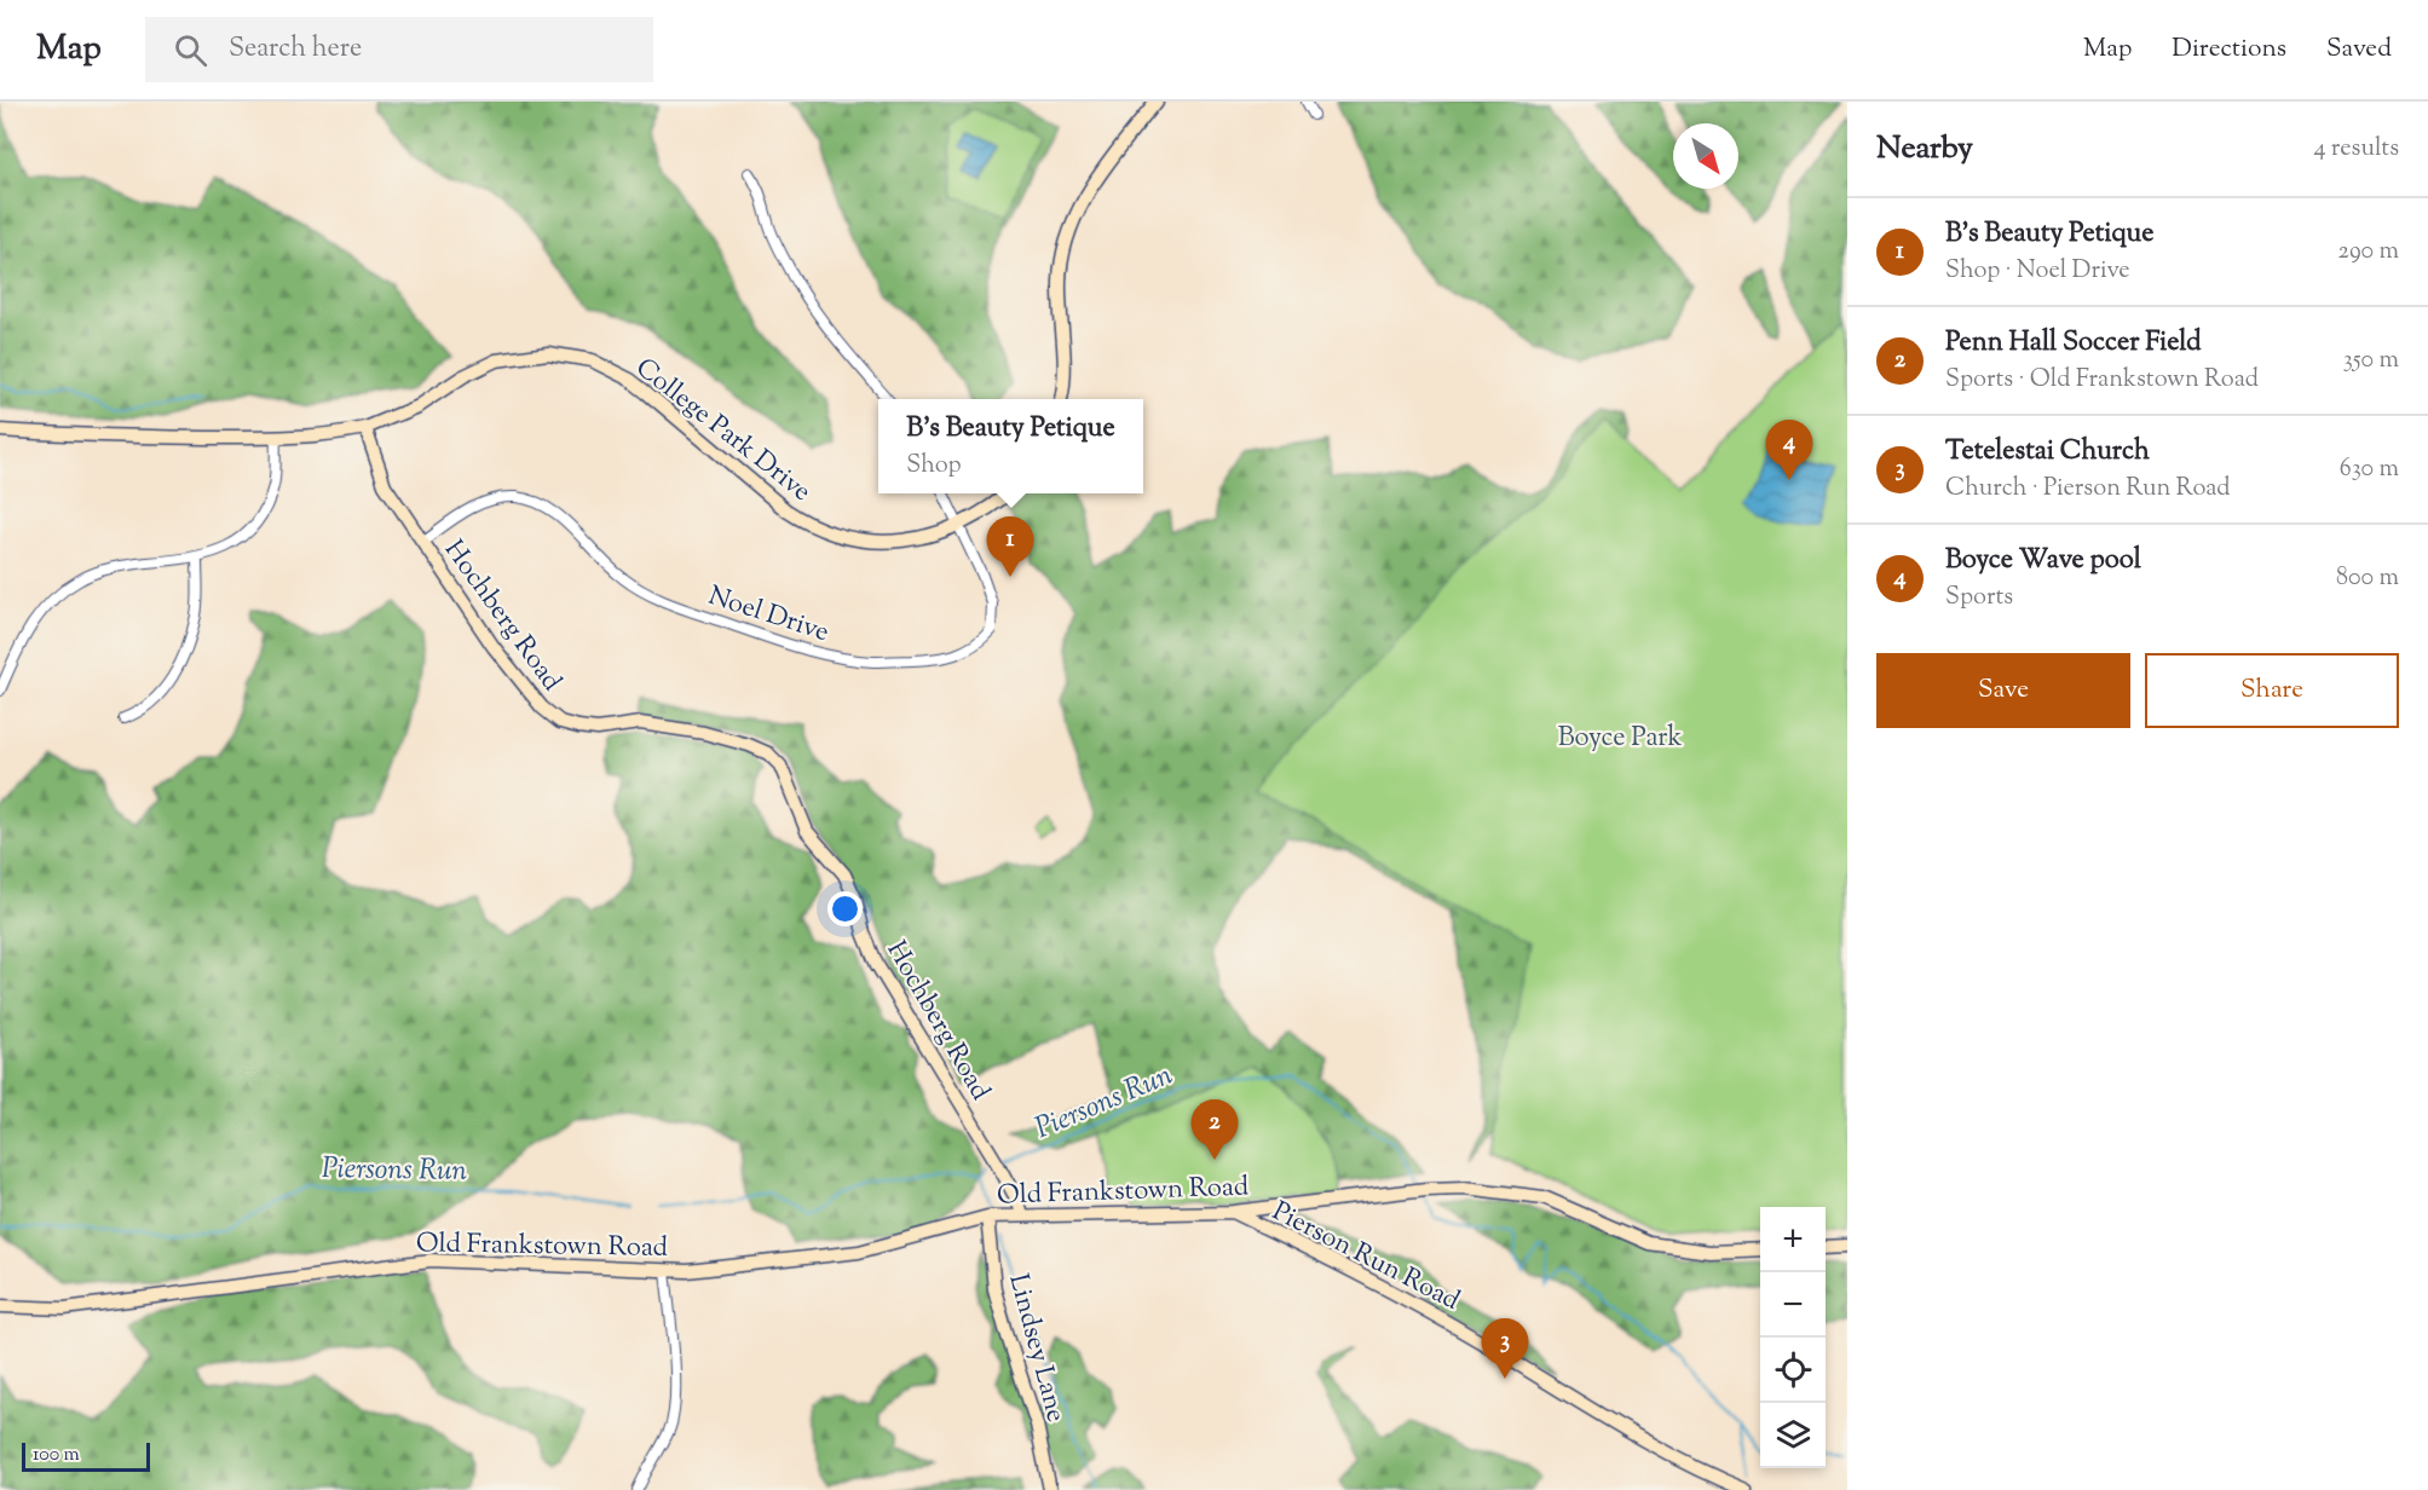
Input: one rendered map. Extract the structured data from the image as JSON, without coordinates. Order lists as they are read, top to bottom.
{
  "streets": {
    "street": [
      "College Park Drive",
      "Noel Drive",
      "Hochberg Road",
      "Old Frankstown Road",
      "Pierson Run Road",
      "Lindsey Lane"
    ]
  },
  "crossings": [
    ["College Park Drive", "Noel Drive"],
    ["College Park Drive", "Hochberg Road"],
    ["Noel Drive", "Hochberg Road"],
    ["Hochberg Road", "Old Frankstown Road"],
    ["Old Frankstown Road", "Pierson Run Road"],
    ["Old Frankstown Road", "Lindsey Lane"]
  ],
  "water": ["Piersons Run"],
  "parks": ["Boyce Park"],
  "scale_bar": "100 m",
  "north": "bottom right",
  "page": {
    "header": "Map",
    "search": "Search here",
    "nav": ["Map", "Directions", "Saved"],
    "heading": ["Nearby", "4 results"],
    "list": [
      {
        "mark": "1",
        "name": "B's Beauty Petique",
        "note": "Shop · Noel Drive",
        "value": "290 m"
      },
      {
        "mark": "2",
        "name": "Penn Hall Soccer Field",
        "note": "Sports · Old Frankstown Road",
        "value": "350 m"
      },
      {
        "mark": "3",
        "name": "Tetelestai Church",
        "note": "Church · Pierson Run Road",
        "value": "630 m"
      },
      {
        "mark": "4",
        "name": "Boyce Wave pool",
        "note": "Sports",
        "value": "800 m"
      }
    ],
    "popup": ["B's Beauty Petique", "Shop"],
    "pins": [
      "4",
      "1",
      "2",
      "3"
    ],
    "buttons": ["Save", "Share"],
    "map_buttons": ["+", "−"],
    "scale": "100 m"
  }
}
